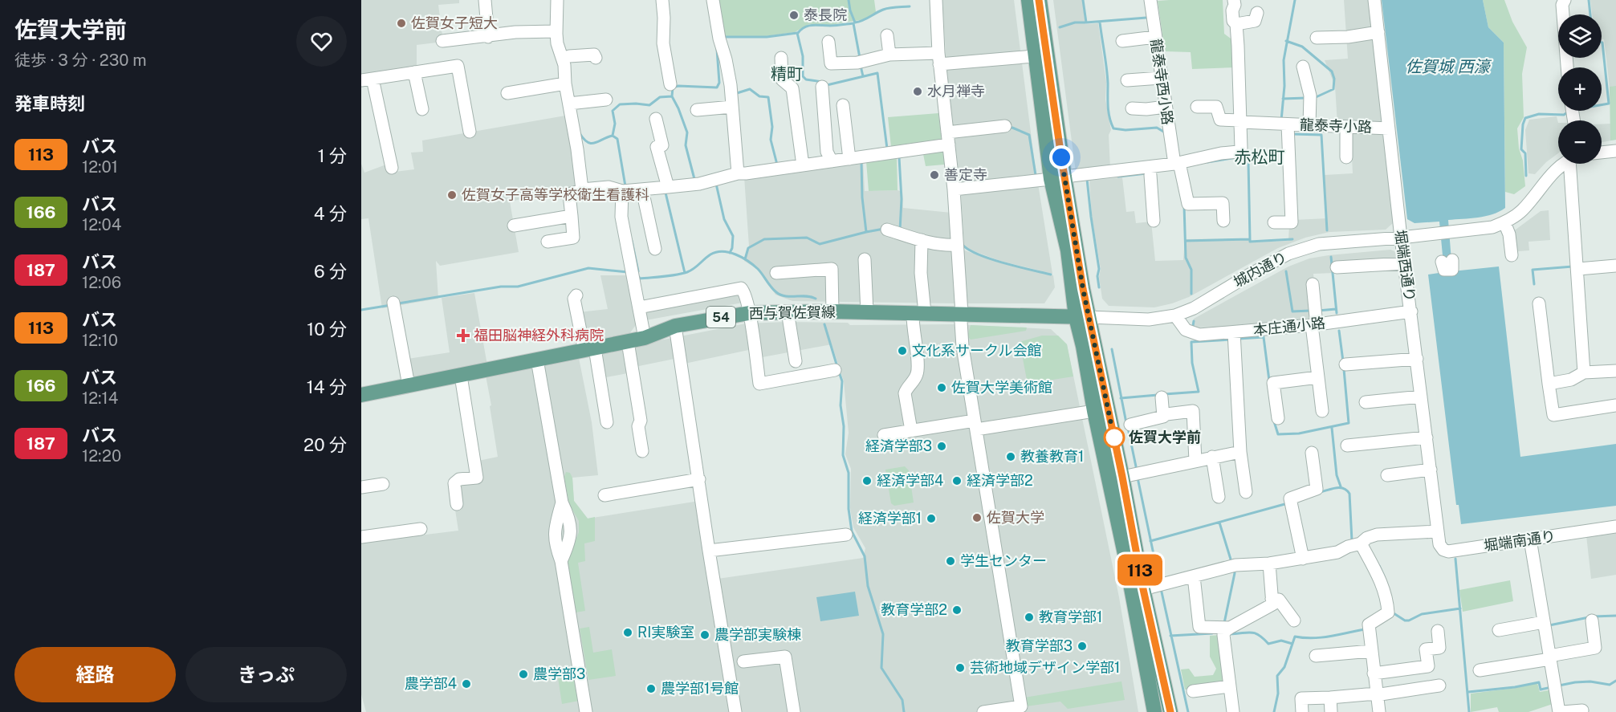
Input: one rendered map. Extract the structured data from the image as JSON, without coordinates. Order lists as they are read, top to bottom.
{
  "streets": {
    "main road": ["西与賀佐賀線", "54"],
    "street": [
      "龍泰寺西小路",
      "龍泰寺小路",
      "堀端西通り",
      "城内通り",
      "本庄通小路",
      "堀端南通り"
    ]
  },
  "crossings": [
    ["龍泰寺小路", "堀端西通り"],
    ["堀端西通り", "城内通り"],
    ["堀端西通り", "本庄通小路"],
    ["堀端西通り", "堀端南通り"],
    ["城内通り", "西与賀佐賀線"],
    ["城内通り", "本庄通小路"]
  ],
  "districts": ["精町", "赤松町"],
  "water": ["佐賀城 西濠"],
  "places": {
    "other": [
      "泰長院",
      "佐賀女子短大",
      "水月禅寺",
      "善定寺",
      "佐賀女子高等学校衛生看護科",
      "文化系サークル会館",
      "佐賀大学美術館",
      "佐賀大学前",
      "経済学部3",
      "教養教育1",
      "経済学部4",
      "経済学部2",
      "佐賀大学",
      "経済学部1",
      "学生センター",
      "教育学部2",
      "教育学部1",
      "RI実験室",
      "農学部実験棟",
      "教育学部3",
      "芸術地域デザイン学部1",
      "農学部3",
      "農学部4",
      "農学部1号館"
    ],
    "health": ["福田脳神経外科病院"]
  },
  "lines": ["bus line 113"],
  "page": {
    "heading": [
      ["佐賀大学前", "徒歩 · 3 分 · 230 m"],
      "発車時刻"
    ],
    "on_map": "113",
    "map_buttons": ["+", "−"],
    "list": [
      {
        "mark": "113",
        "name": "バス",
        "note": "12:01",
        "value": "1 分"
      },
      {
        "mark": "166",
        "name": "バス",
        "note": "12:04",
        "value": "4 分"
      },
      {
        "mark": "187",
        "name": "バス",
        "note": "12:06",
        "value": "6 分"
      },
      {
        "mark": "113",
        "name": "バス",
        "note": "12:10",
        "value": "10 分"
      },
      {
        "mark": "166",
        "name": "バス",
        "note": "12:14",
        "value": "14 分"
      },
      {
        "mark": "187",
        "name": "バス",
        "note": "12:20",
        "value": "20 分"
      }
    ],
    "buttons": ["経路", "きっぷ"]
  }
}
